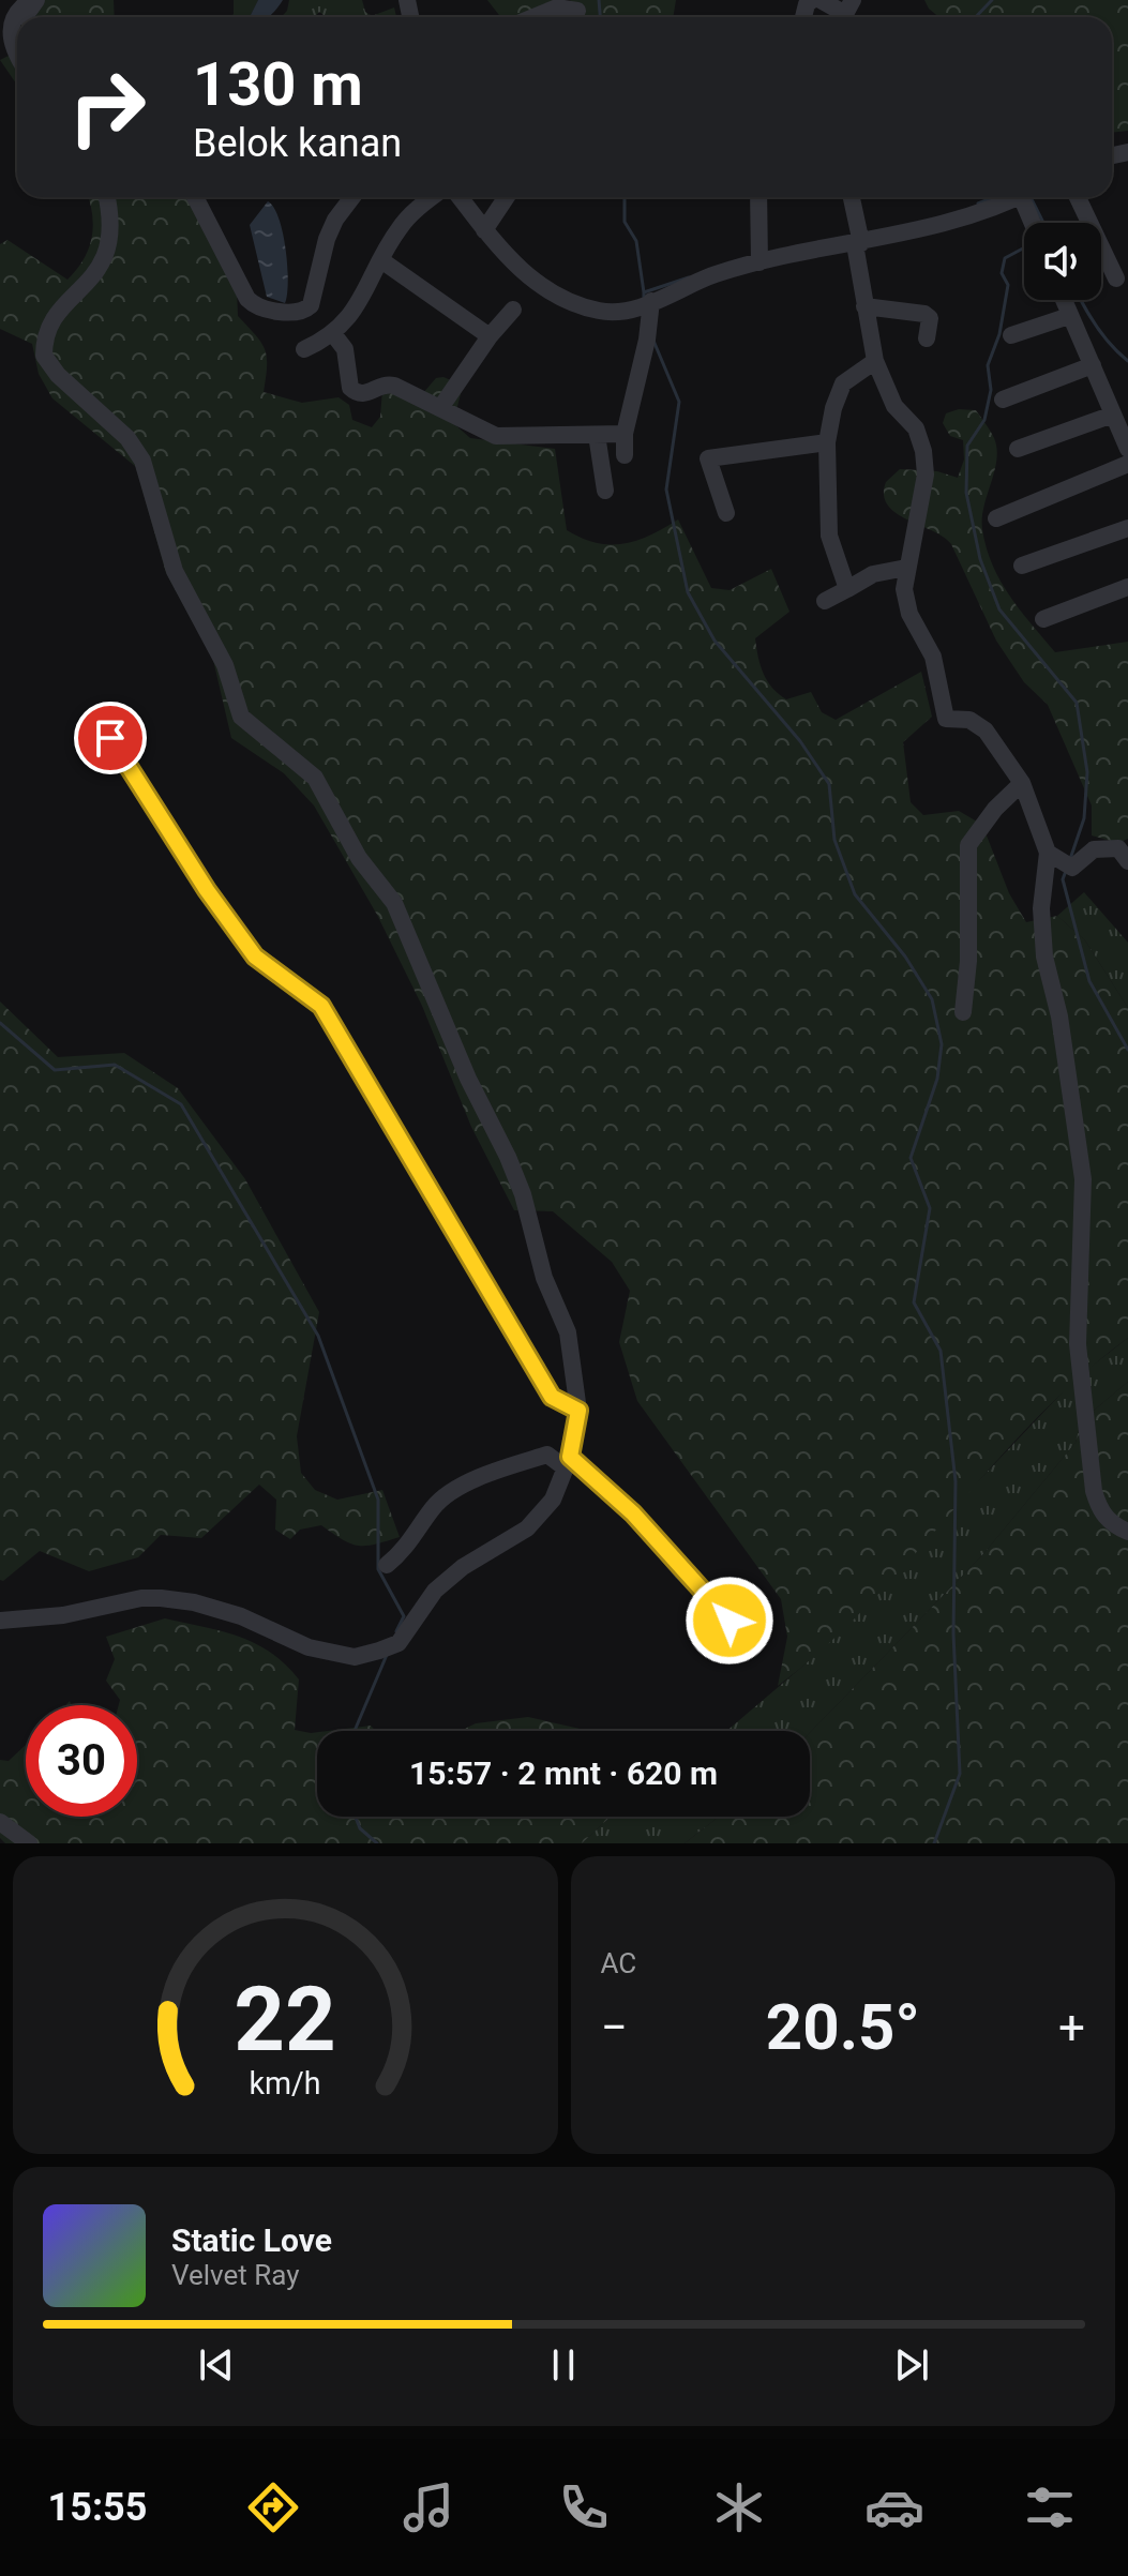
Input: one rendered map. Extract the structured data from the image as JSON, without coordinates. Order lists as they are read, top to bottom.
{
  "page": {
    "turn": ["130 m", "Belok kanan"],
    "limit": "30",
    "trip": "15:57 · 2 mnt · 620 m",
    "tile": "AC",
    "heat": ["−", "20.5°", "+"],
    "song": ["Static Love", "Velvet Ray"],
    "tabs": "15:55",
    "gauge": ["22", "km/h"]
  }
}
